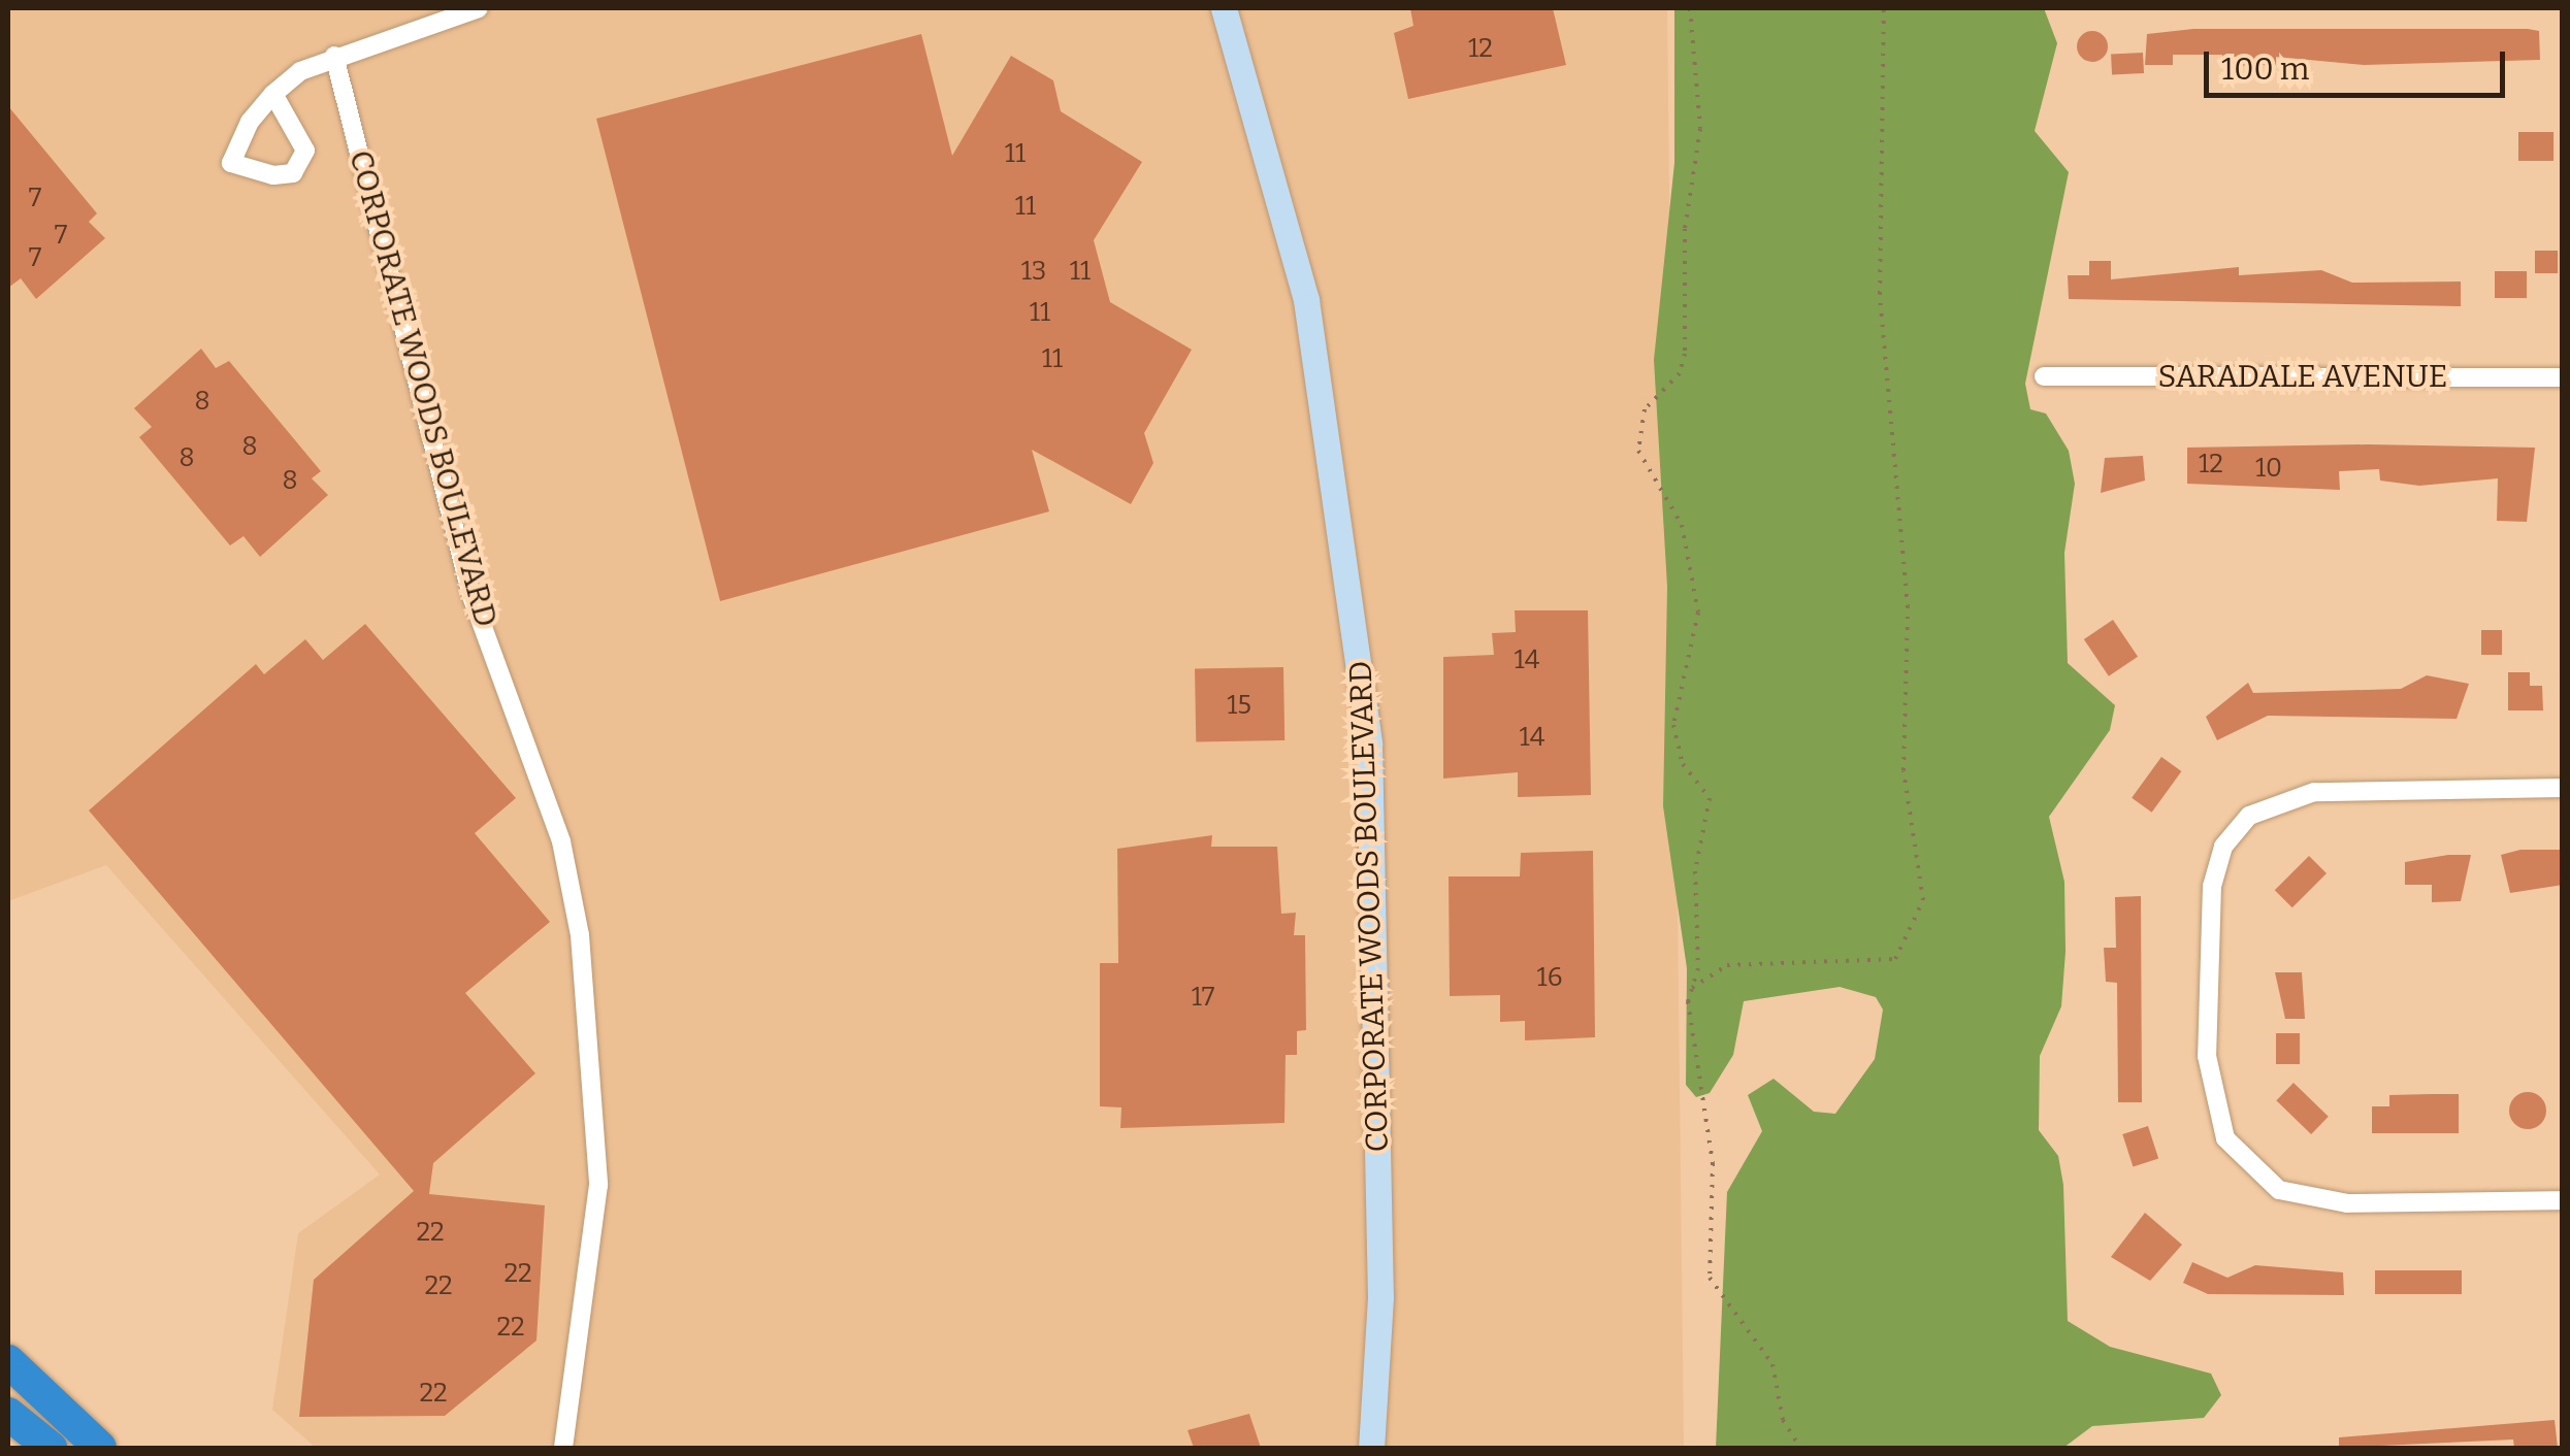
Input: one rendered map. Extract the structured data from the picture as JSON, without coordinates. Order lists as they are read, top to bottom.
{
  "streets": {
    "street": ["SARADALE AVENUE", "CORPORATE WOODS BOULEVARD"]
  },
  "house_numbers": [
    "12",
    "11",
    "7",
    "11",
    "7",
    "7",
    "13",
    "11",
    "11",
    "11",
    "8",
    "8",
    "8",
    "12",
    "10",
    "8",
    "14",
    "15",
    "14",
    "16",
    "17",
    "22",
    "22",
    "22",
    "22",
    "22"
  ],
  "scale_bar": "100 m"
}
